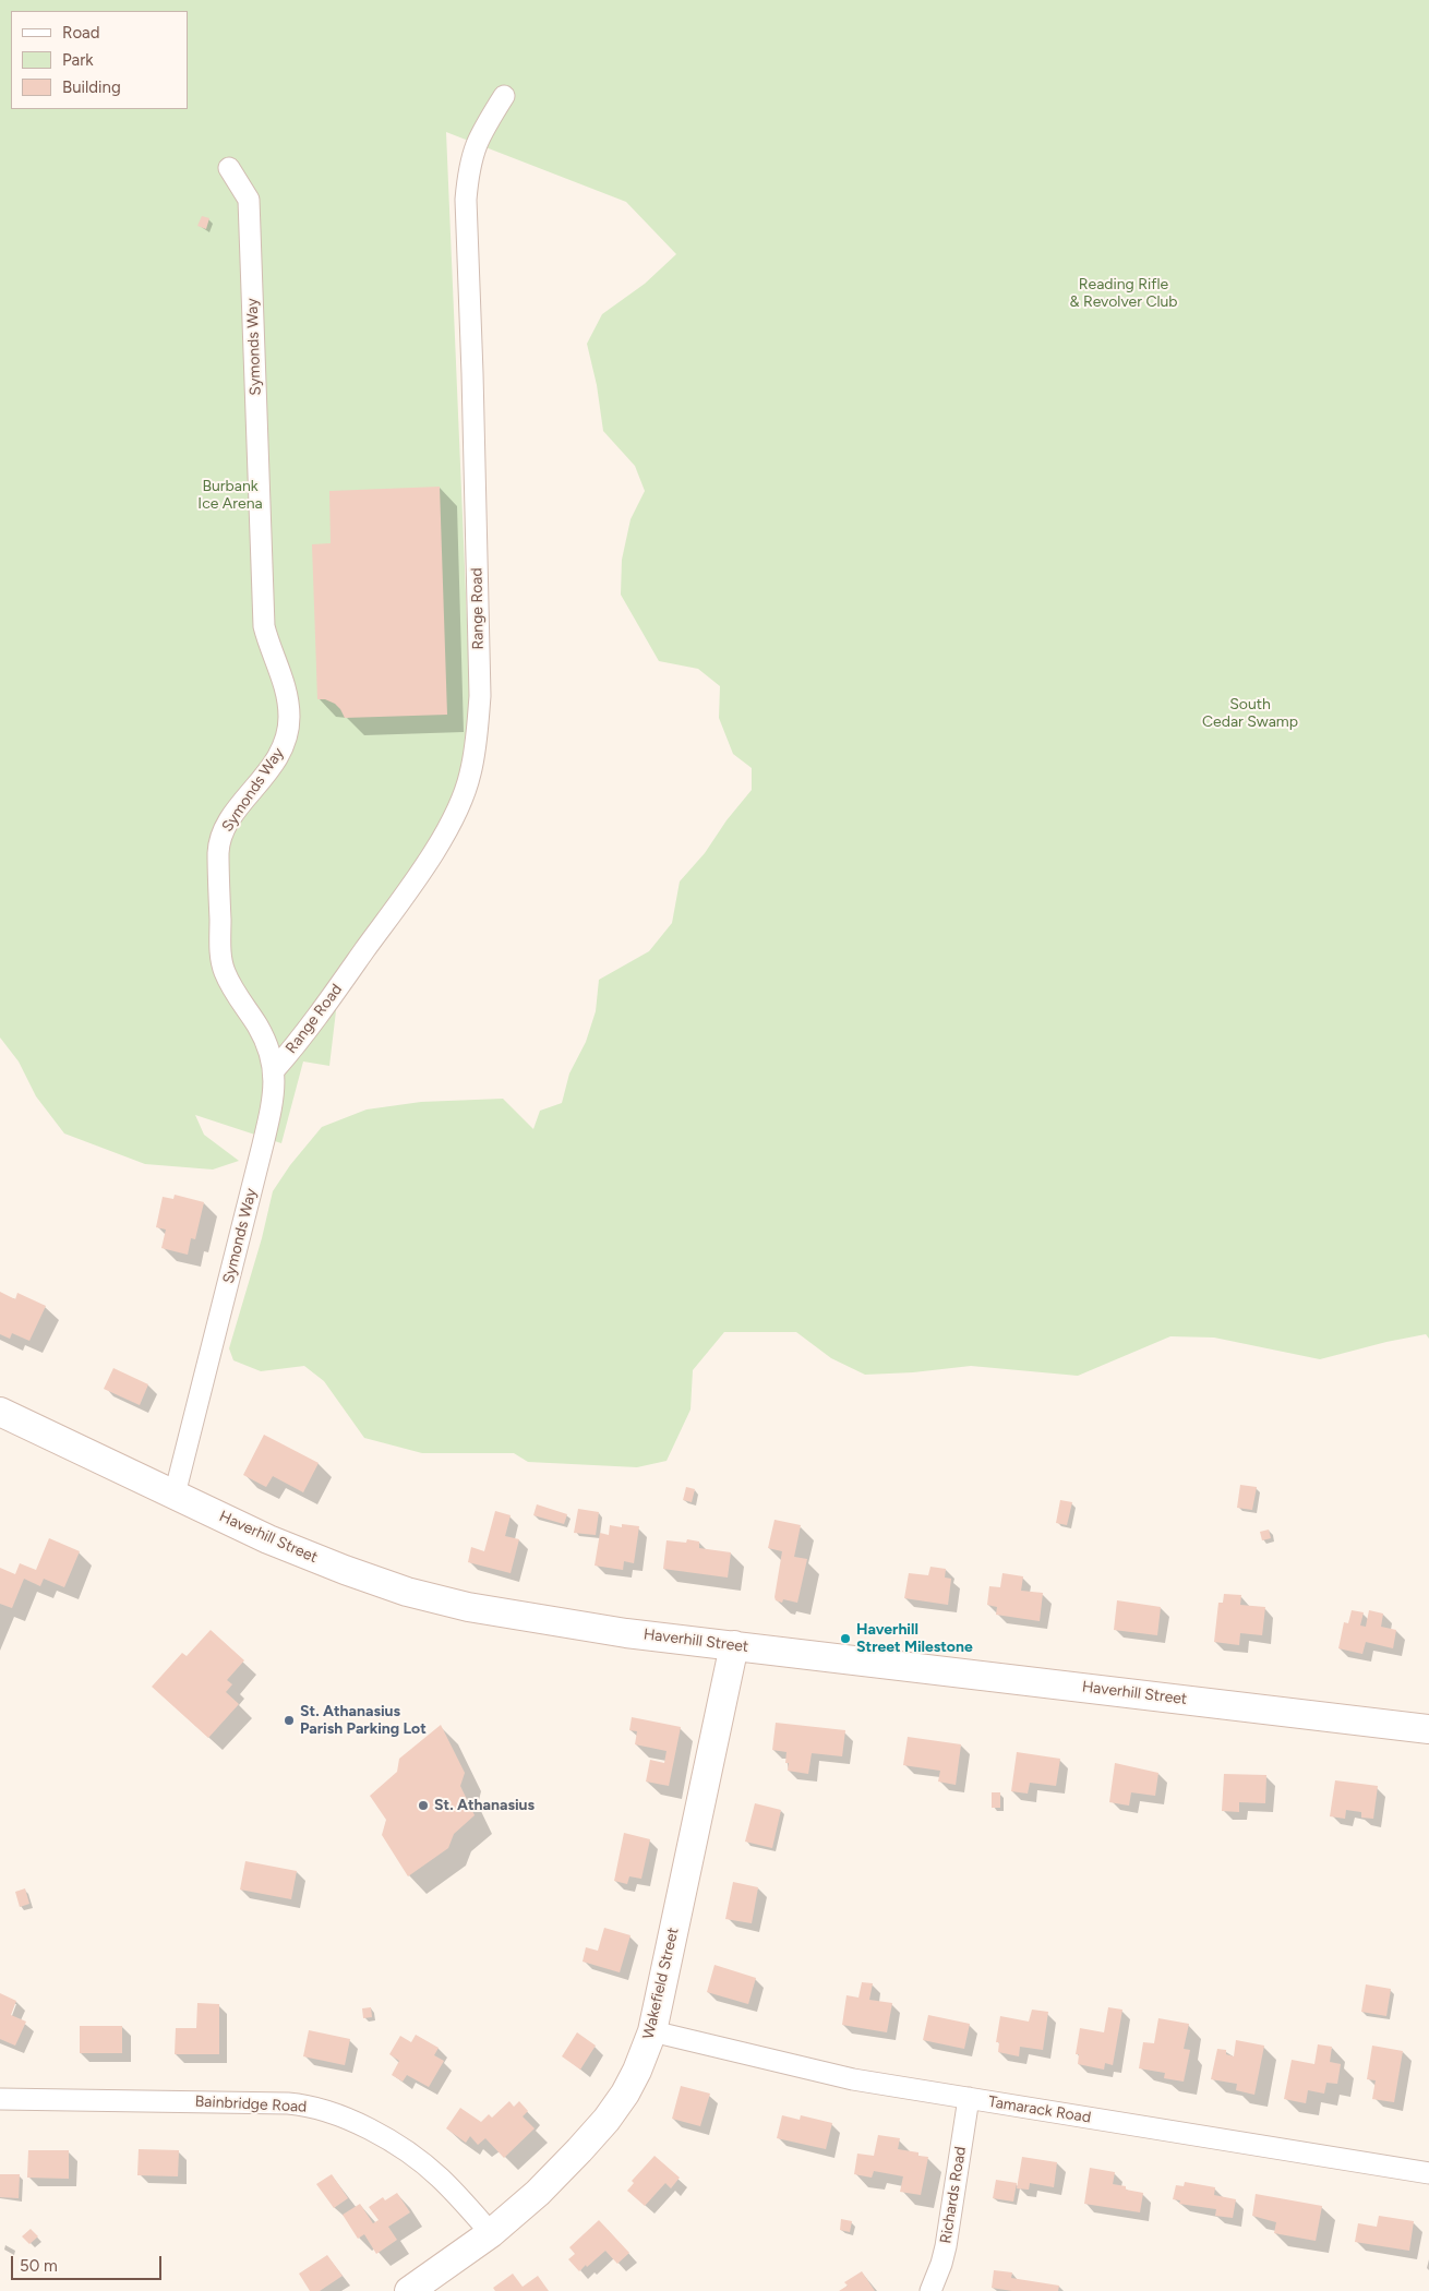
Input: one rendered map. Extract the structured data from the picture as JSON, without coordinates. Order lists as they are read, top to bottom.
{
  "streets": {
    "street": [
      "Symonds Way",
      "Range Road",
      "Haverhill Street",
      "Wakefield Street",
      "Bainbridge Road",
      "Tamarack Road",
      "Richards Road"
    ]
  },
  "crossings": [
    ["Symonds Way", "Range Road"],
    ["Symonds Way", "Haverhill Street"],
    ["Haverhill Street", "Wakefield Street"],
    ["Wakefield Street", "Bainbridge Road"],
    ["Wakefield Street", "Tamarack Road"],
    ["Tamarack Road", "Richards Road"]
  ],
  "parks": ["Reading Rifle & Revolver Club", "Burbank Ice Arena", "South Cedar Swamp"],
  "places": ["Haverhill Street Milestone", "St. Athanasius Parish Parking Lot", "St. Athanasius"],
  "legend": ["Road", "Park", "Building"],
  "scale_bar": "50 m"
}
